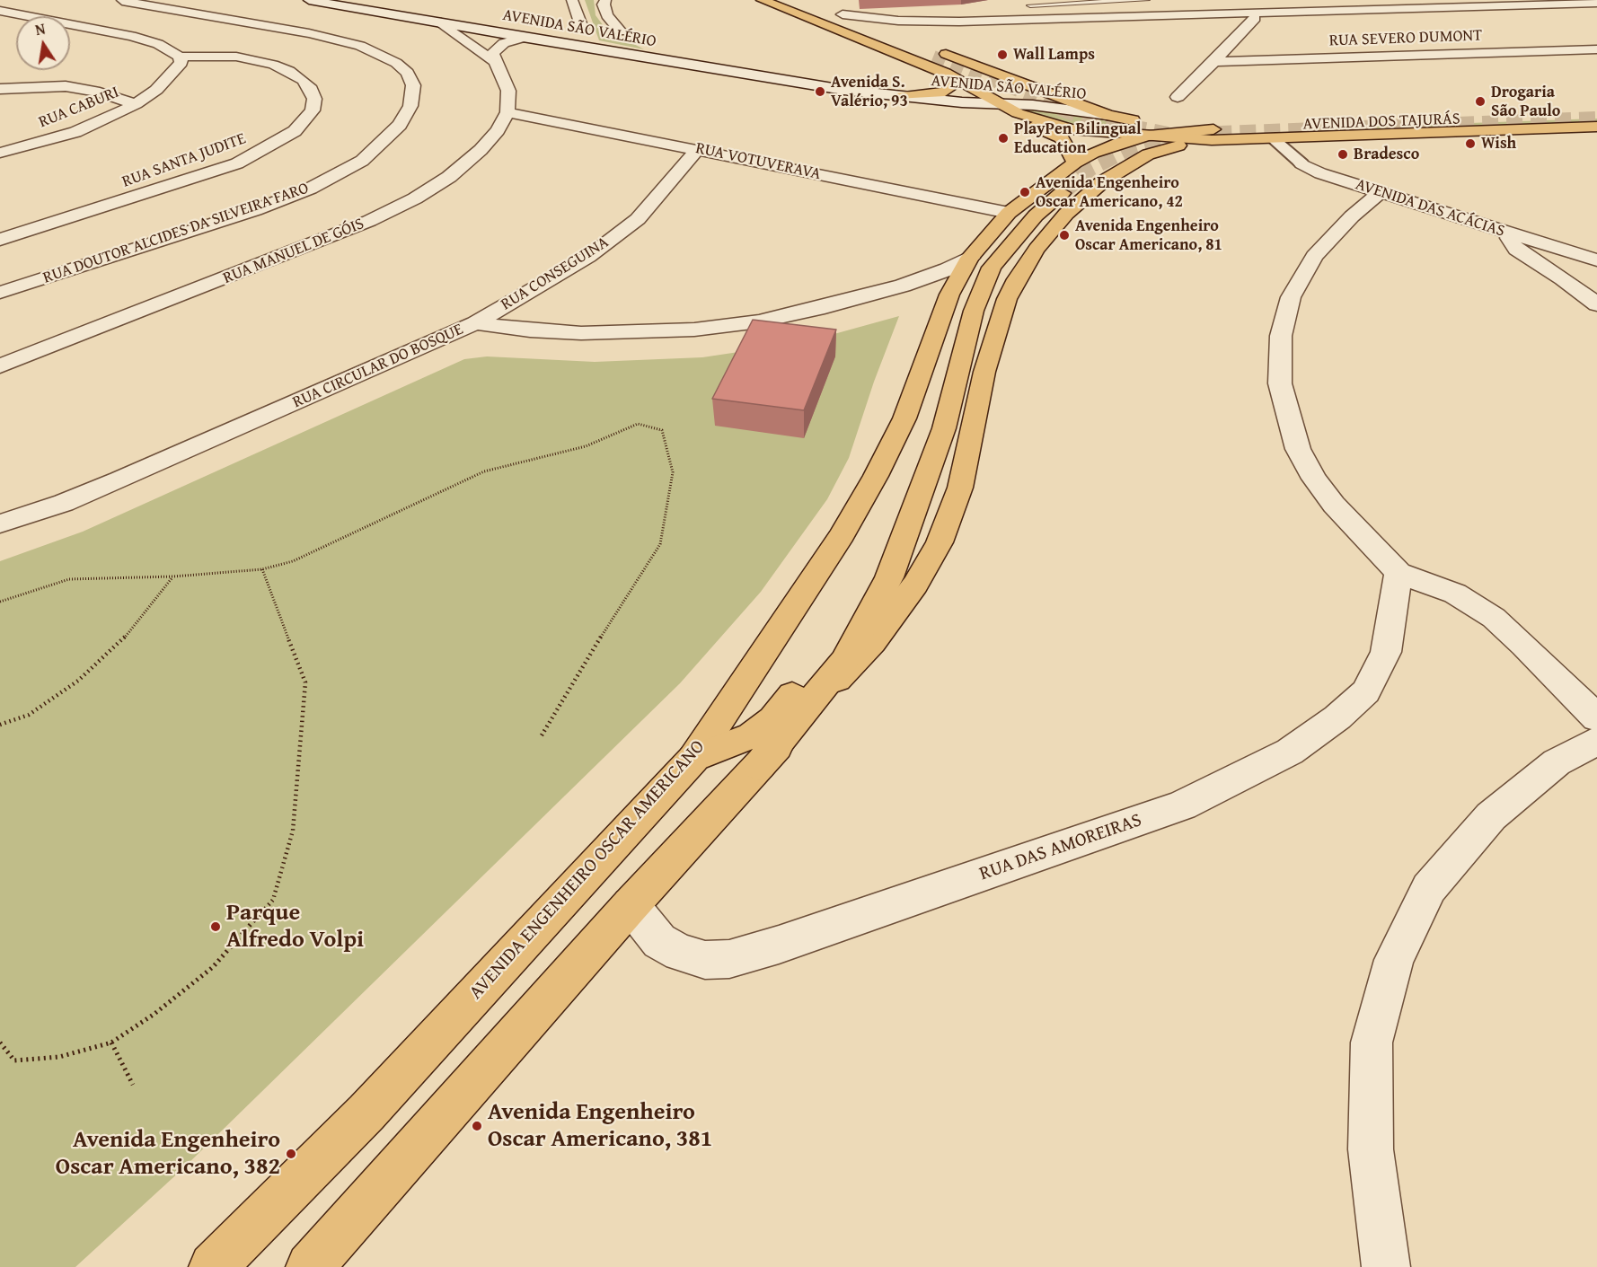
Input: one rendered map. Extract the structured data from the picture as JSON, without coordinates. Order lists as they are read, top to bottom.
{
  "streets": {
    "main road": ["AVENIDA DOS TAJURÁS", "AVENIDA ENGENHEIRO OSCAR AMERICANO"],
    "street": [
      "AVENIDA SÃO VALÉRIO",
      "RUA SEVERO DUMONT",
      "RUA CABURI",
      "RUA SANTA JUDITE",
      "RUA VOTUVERAVA",
      "AVENIDA DAS ACÁCIAS",
      "RUA DOUTOR ALCIDES DA SILVEIRA FARO",
      "RUA MANUEL DE GÓIS",
      "RUA CONSEGUINA",
      "RUA CIRCULAR DO BOSQUE",
      "RUA DAS AMOREIRAS"
    ]
  },
  "crossings": [
    ["RUA CABURI", "RUA SANTA JUDITE"],
    ["AVENIDA DOS TAJURÁS", "AVENIDA DAS ACÁCIAS"],
    ["AVENIDA DOS TAJURÁS", "AVENIDA ENGENHEIRO OSCAR AMERICANO"],
    ["RUA VOTUVERAVA", "RUA MANUEL DE GÓIS"],
    ["RUA VOTUVERAVA", "RUA CONSEGUINA"],
    ["RUA VOTUVERAVA", "AVENIDA ENGENHEIRO OSCAR AMERICANO"],
    ["RUA CONSEGUINA", "RUA CIRCULAR DO BOSQUE"],
    ["RUA CIRCULAR DO BOSQUE", "AVENIDA ENGENHEIRO OSCAR AMERICANO"]
  ],
  "places": [
    "Wall Lamps",
    "Avenida S. Valério, 93",
    "Drogaria São Paulo",
    "PlayPen Bilingual Education",
    "Wish",
    "Bradesco",
    "Avenida Engenheiro Oscar Americano, 42",
    "Avenida Engenheiro Oscar Americano, 81",
    "Parque Alfredo Volpi",
    "Avenida Engenheiro Oscar Americano, 381",
    "Avenida Engenheiro Oscar Americano, 382"
  ],
  "north": "top"
}
